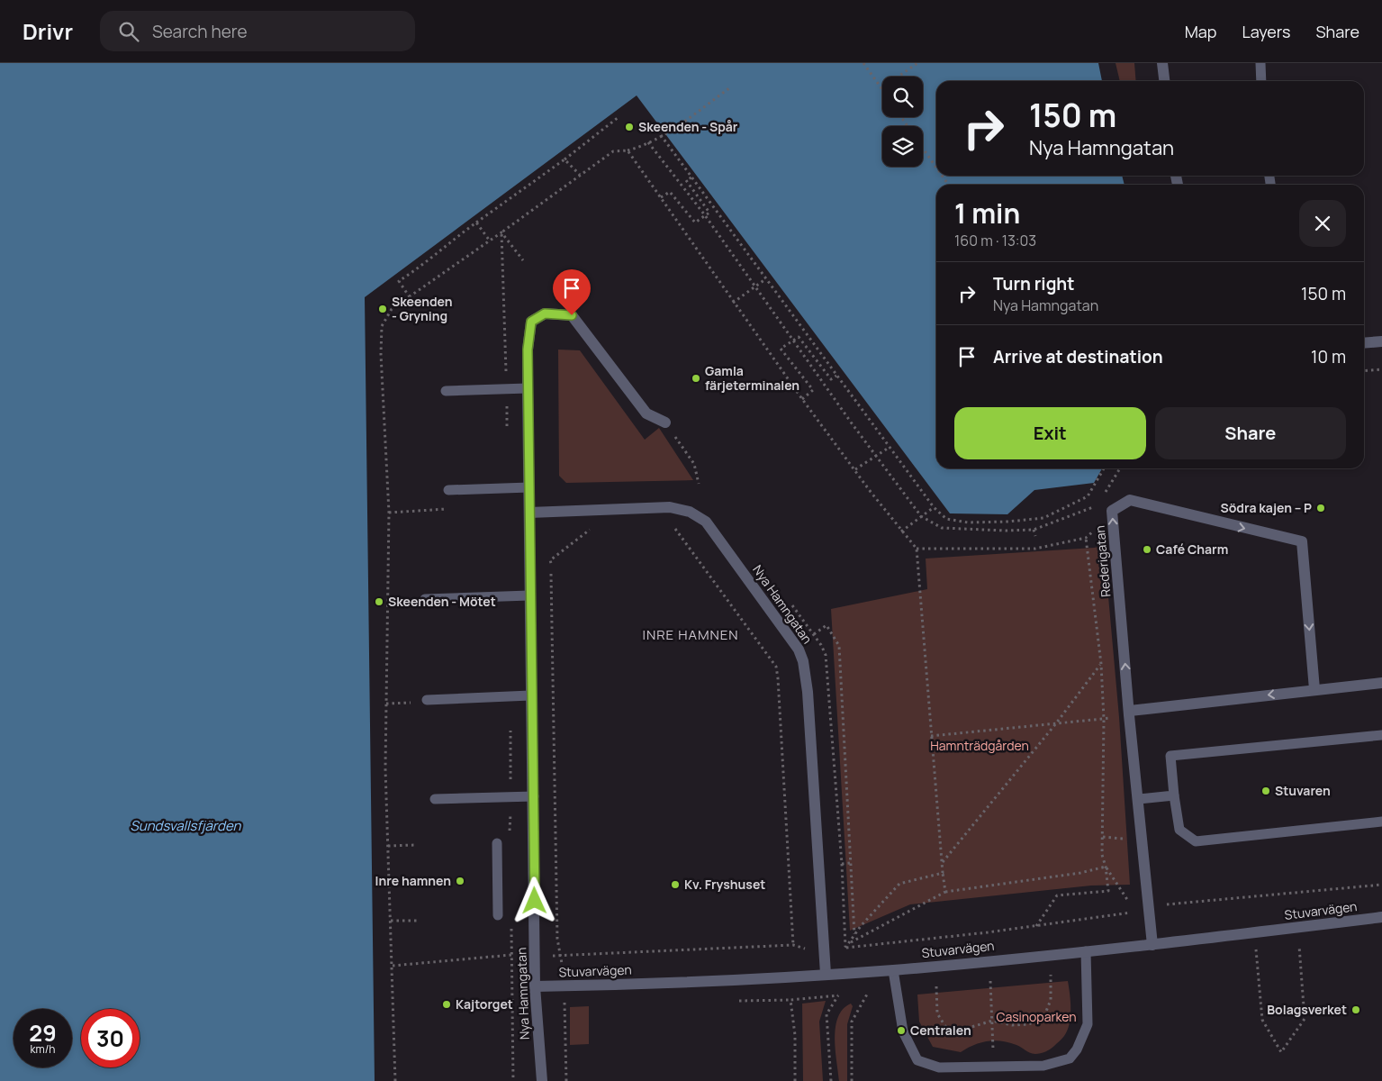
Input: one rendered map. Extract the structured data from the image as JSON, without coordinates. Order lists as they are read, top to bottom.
{
  "streets": {
    "street": ["Rederigatan", "Nya Hamngatan", "Stuvarvägen"]
  },
  "crossings": [
    ["Rederigatan", "Stuvarvägen"],
    ["Nya Hamngatan", "Stuvarvägen"]
  ],
  "districts": ["INRE HAMNEN"],
  "water": ["Sundsvallsfjärden"],
  "parks": ["Hamnträdgården", "Casinoparken"],
  "places": [
    "Skeenden - Spår",
    "Skeenden - Gryning",
    "Gamla färjeterminalen",
    "Södra kajen – P",
    "Café Charm",
    "Skeenden - Mötet",
    "Stuvaren",
    "Inre hamnen",
    "Kv. Fryshuset",
    "Kajtorget",
    "Bolagsverket",
    "Centralen"
  ],
  "page": {
    "header": "Drivr",
    "search": "Search here",
    "nav": ["Map", "Layers", "Share"],
    "turn": ["150 m", "Nya Hamngatan"],
    "heading": ["1 min", "160 m · 13:03"],
    "list": [
      {
        "name": "Turn right",
        "note": "Nya Hamngatan",
        "value": "150 m"
      },
      {
        "name": "Arrive at destination",
        "value": "10 m"
      }
    ],
    "buttons": ["Exit", "Share"],
    "speed": "29 km/h",
    "limit": "30"
  }
}
